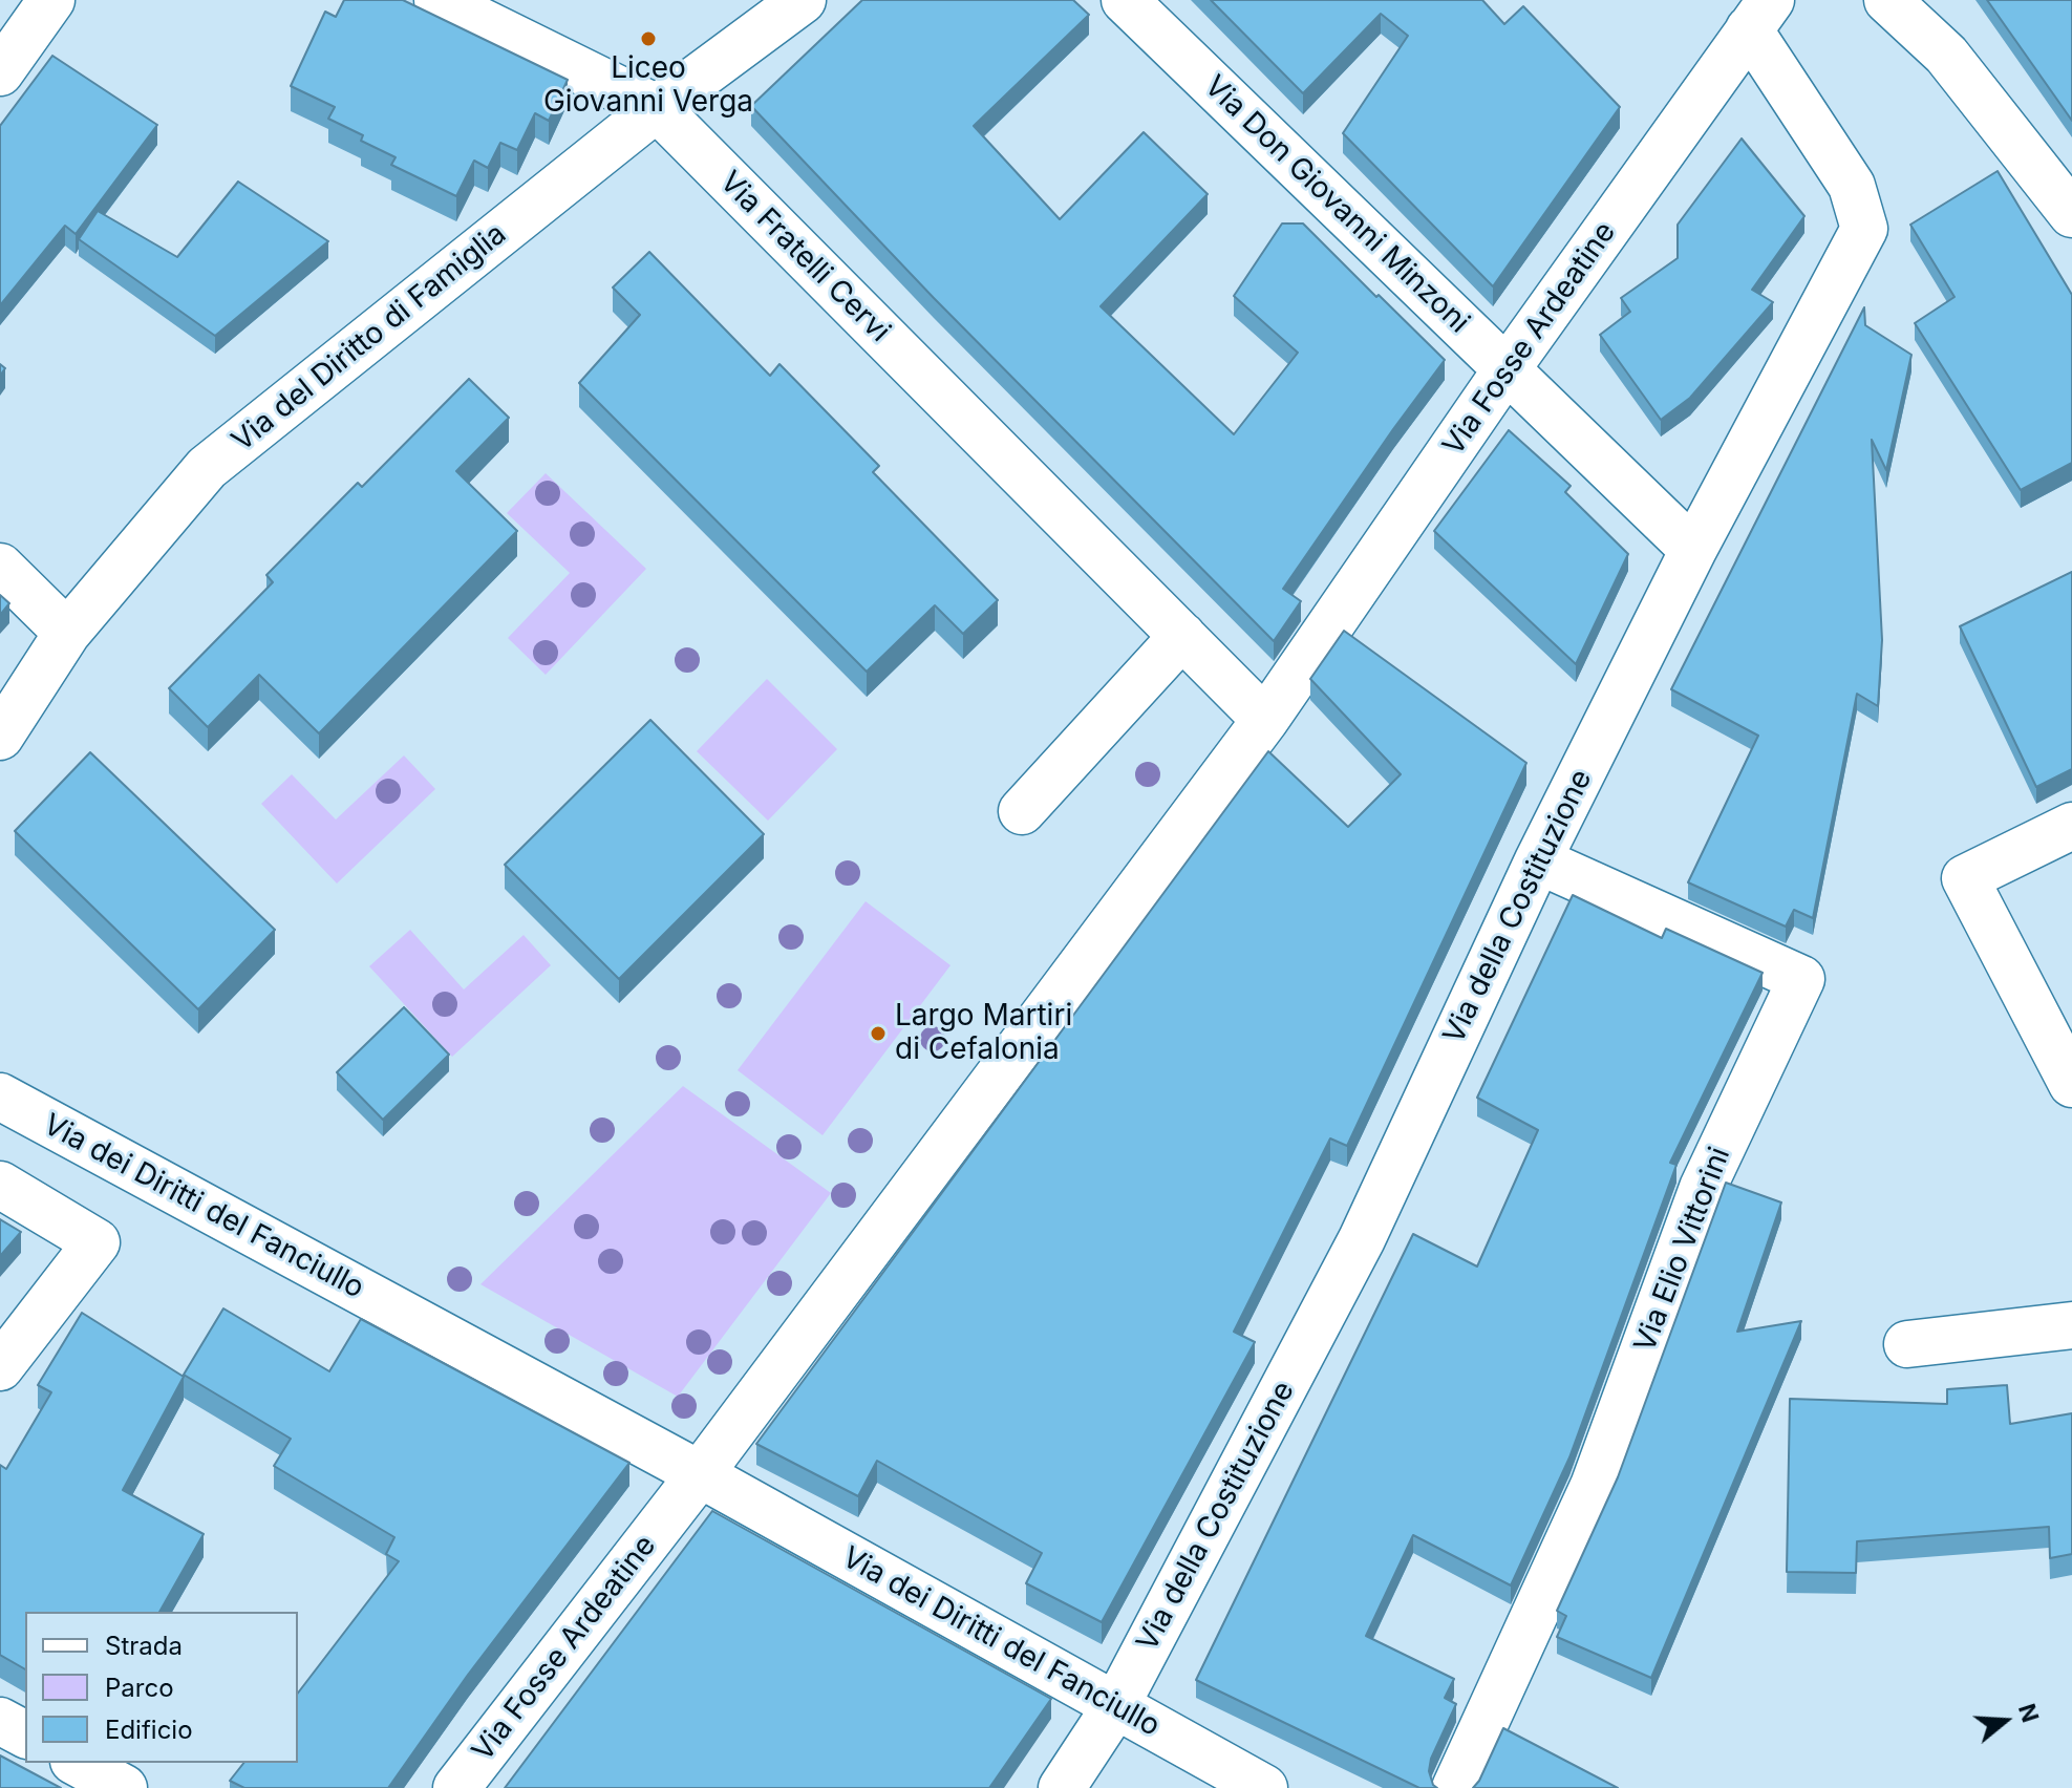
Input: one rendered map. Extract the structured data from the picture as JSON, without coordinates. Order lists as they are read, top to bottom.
{
  "streets": {
    "street": [
      "Via Don Giovanni Minzoni",
      "Via Fratelli Cervi",
      "Via del Diritto di Famiglia",
      "Via Fosse Ardeatine",
      "Via della Costituzione",
      "Via dei Diritti del Fanciullo",
      "Via Elio Vittorini"
    ]
  },
  "crossings": [
    ["Via Don Giovanni Minzoni", "Via Fosse Ardeatine"],
    ["Via Don Giovanni Minzoni", "Via della Costituzione"],
    ["Via Fratelli Cervi", "Via del Diritto di Famiglia"],
    ["Via Fratelli Cervi", "Via Fosse Ardeatine"],
    ["Via Fosse Ardeatine", "Via della Costituzione"],
    ["Via Fosse Ardeatine", "Via dei Diritti del Fanciullo"],
    ["Via della Costituzione", "Via dei Diritti del Fanciullo"],
    ["Via della Costituzione", "Via Elio Vittorini"]
  ],
  "places": ["Liceo Giovanni Verga", "Largo Martiri di Cefalonia"],
  "legend": ["Strada", "Parco", "Edificio"],
  "north": "right"
}
